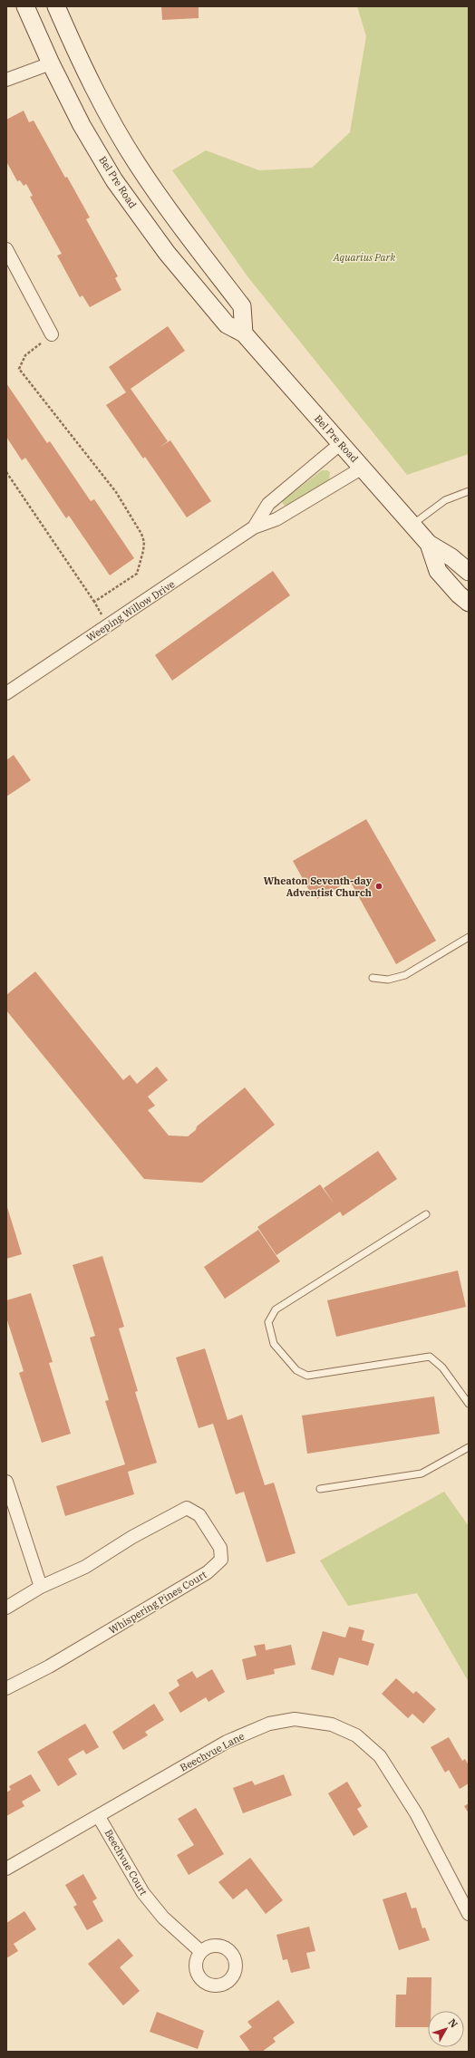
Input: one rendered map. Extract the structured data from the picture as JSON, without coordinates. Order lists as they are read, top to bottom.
{
  "streets": {
    "main road": ["Bel Pre Road"],
    "street": [
      "Weeping Willow Drive",
      "Whispering Pines Court",
      "Beechvue Lane",
      "Beechvue Court"
    ]
  },
  "crossings": [
    ["Bel Pre Road", "Weeping Willow Drive"],
    ["Beechvue Lane", "Beechvue Court"]
  ],
  "parks": ["Aquarius Park"],
  "places": ["Wheaton Seventh-day Adventist Church"],
  "north": "top right"
}
